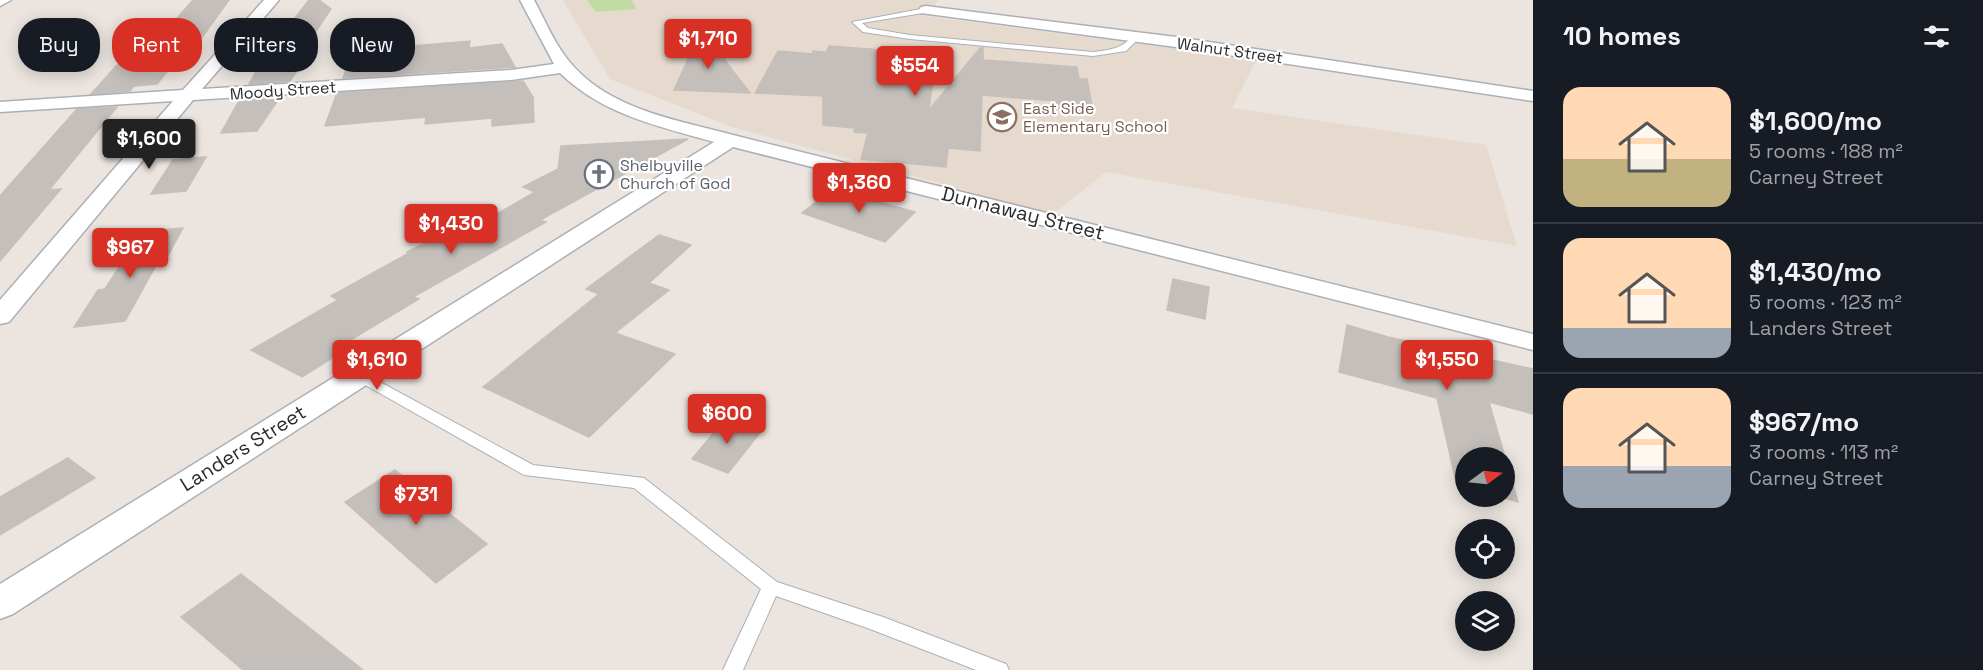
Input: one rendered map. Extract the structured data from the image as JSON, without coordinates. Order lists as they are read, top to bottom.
{
  "streets": {
    "street": [
      "Walnut Street",
      "Moody Street",
      "Dunnaway Street",
      "Landers Street"
    ]
  },
  "crossings": [
    ["Moody Street", "Dunnaway Street"],
    ["Dunnaway Street", "Landers Street"]
  ],
  "places": {
    "school or university": ["East Side Elementary School"],
    "church": ["Shelbyville Church of God"]
  },
  "north": "right",
  "page": {
    "heading": "10 homes",
    "chip": [
      "Buy",
      "Rent",
      "Filters",
      "New"
    ],
    "price": [
      "$1,710",
      "$554",
      "$1,600",
      "$1,360",
      "$1,430",
      "$967",
      "$1,610",
      "$1,550",
      "$600",
      "$731"
    ],
    "list": [
      {
        "name": "$1,600/mo",
        "note": "5 rooms · 188 m² · Carney Street"
      },
      {
        "name": "$1,430/mo",
        "note": "5 rooms · 123 m² · Landers Street"
      },
      {
        "name": "$967/mo",
        "note": "3 rooms · 113 m² · Carney Street"
      }
    ]
  }
}
